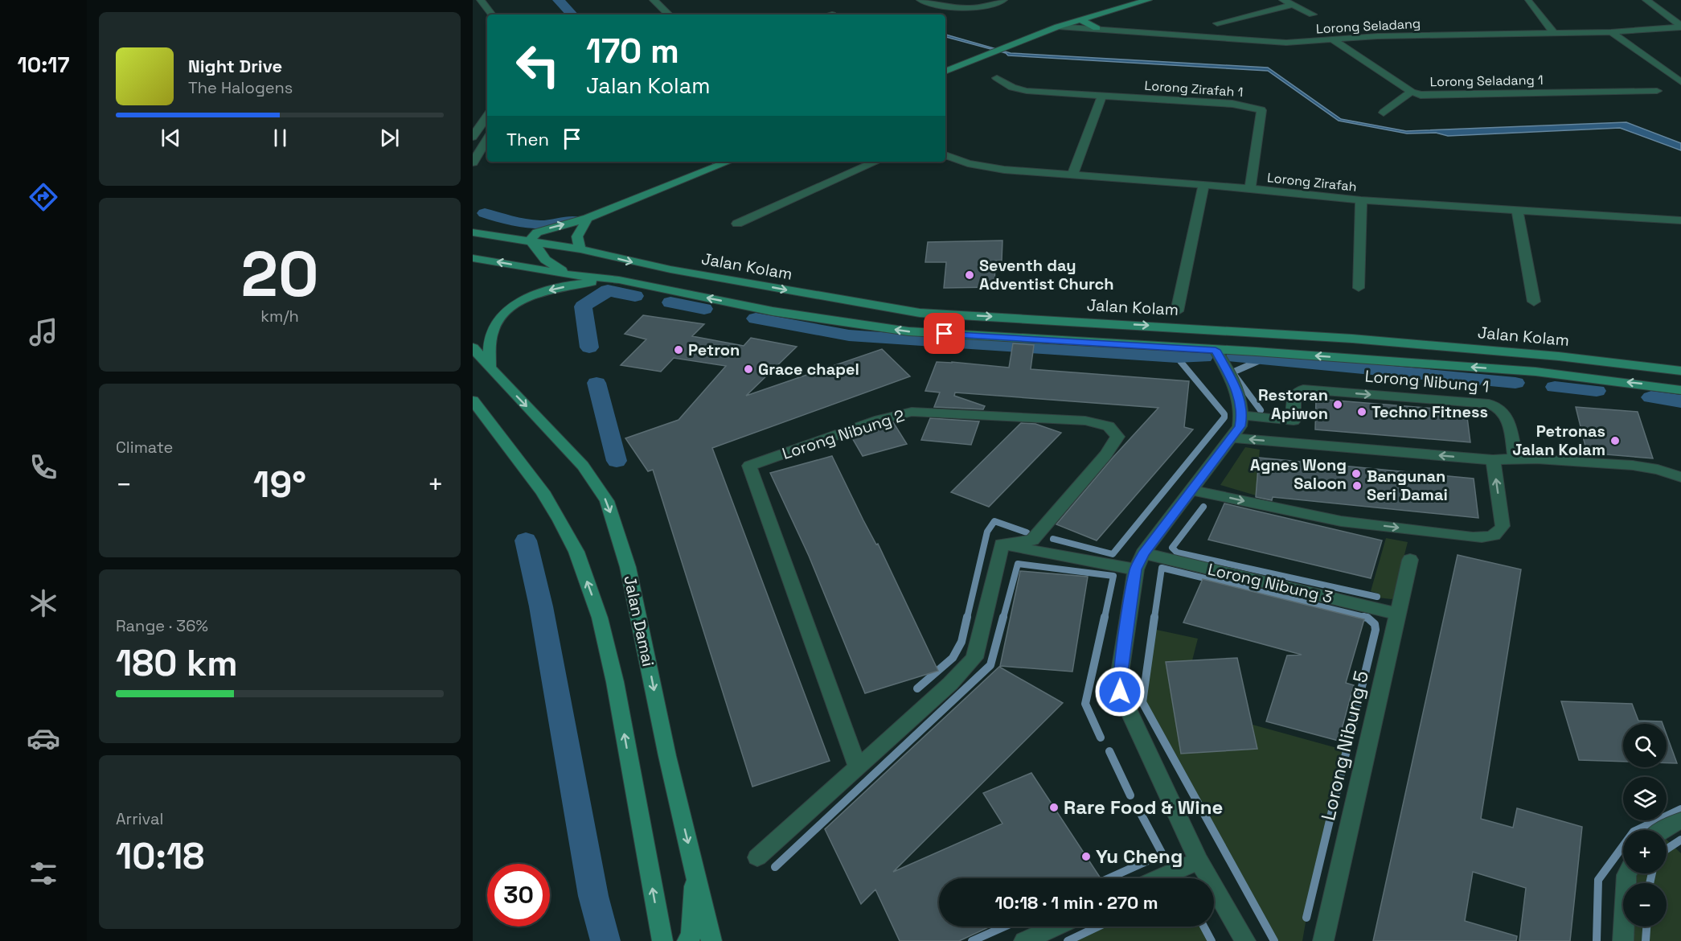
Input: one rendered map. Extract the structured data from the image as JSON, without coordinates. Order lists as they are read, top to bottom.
{
  "streets": {
    "main road": ["Jalan Kolam", "Jalan Damai"],
    "street": [
      "Lorong Seladang",
      "Lorong Seladang 1",
      "Lorong Zirafah 1",
      "Lorong Zirafah",
      "Lorong Nibung 1",
      "Lorong Nibung 2",
      "Lorong Nibung 3",
      "Lorong Nibung 5"
    ]
  },
  "crossings": [
    ["Lorong Seladang", "Lorong Seladang 1"],
    ["Lorong Zirafah 1", "Lorong Zirafah"],
    ["Lorong Nibung 3", "Lorong Nibung 5"]
  ],
  "places": [
    "Seventh day Adventist Church",
    "Petron",
    "Grace chapel",
    "Restoran Apiwon",
    "Techno Fitness",
    "Petronas Jalan Kolam",
    "Agnes Wong Saloon",
    "Bangunan Seri Damai",
    "Rare Food & Wine",
    "Yu Cheng"
  ],
  "page": {
    "tabs": "10:17",
    "turn": ["170 m", "Jalan Kolam"],
    "song": ["Night Drive", "The Halogens"],
    "then": "Then",
    "tile": [
      ["20", "km/h"],
      "Climate",
      ["Range · 36%", "180 km"],
      ["Arrival", "10:18"]
    ],
    "heat": ["−", "19°", "+"],
    "map_buttons": ["+", "−"],
    "limit": "30",
    "trip": "10:18 · 1 min · 270 m"
  }
}
